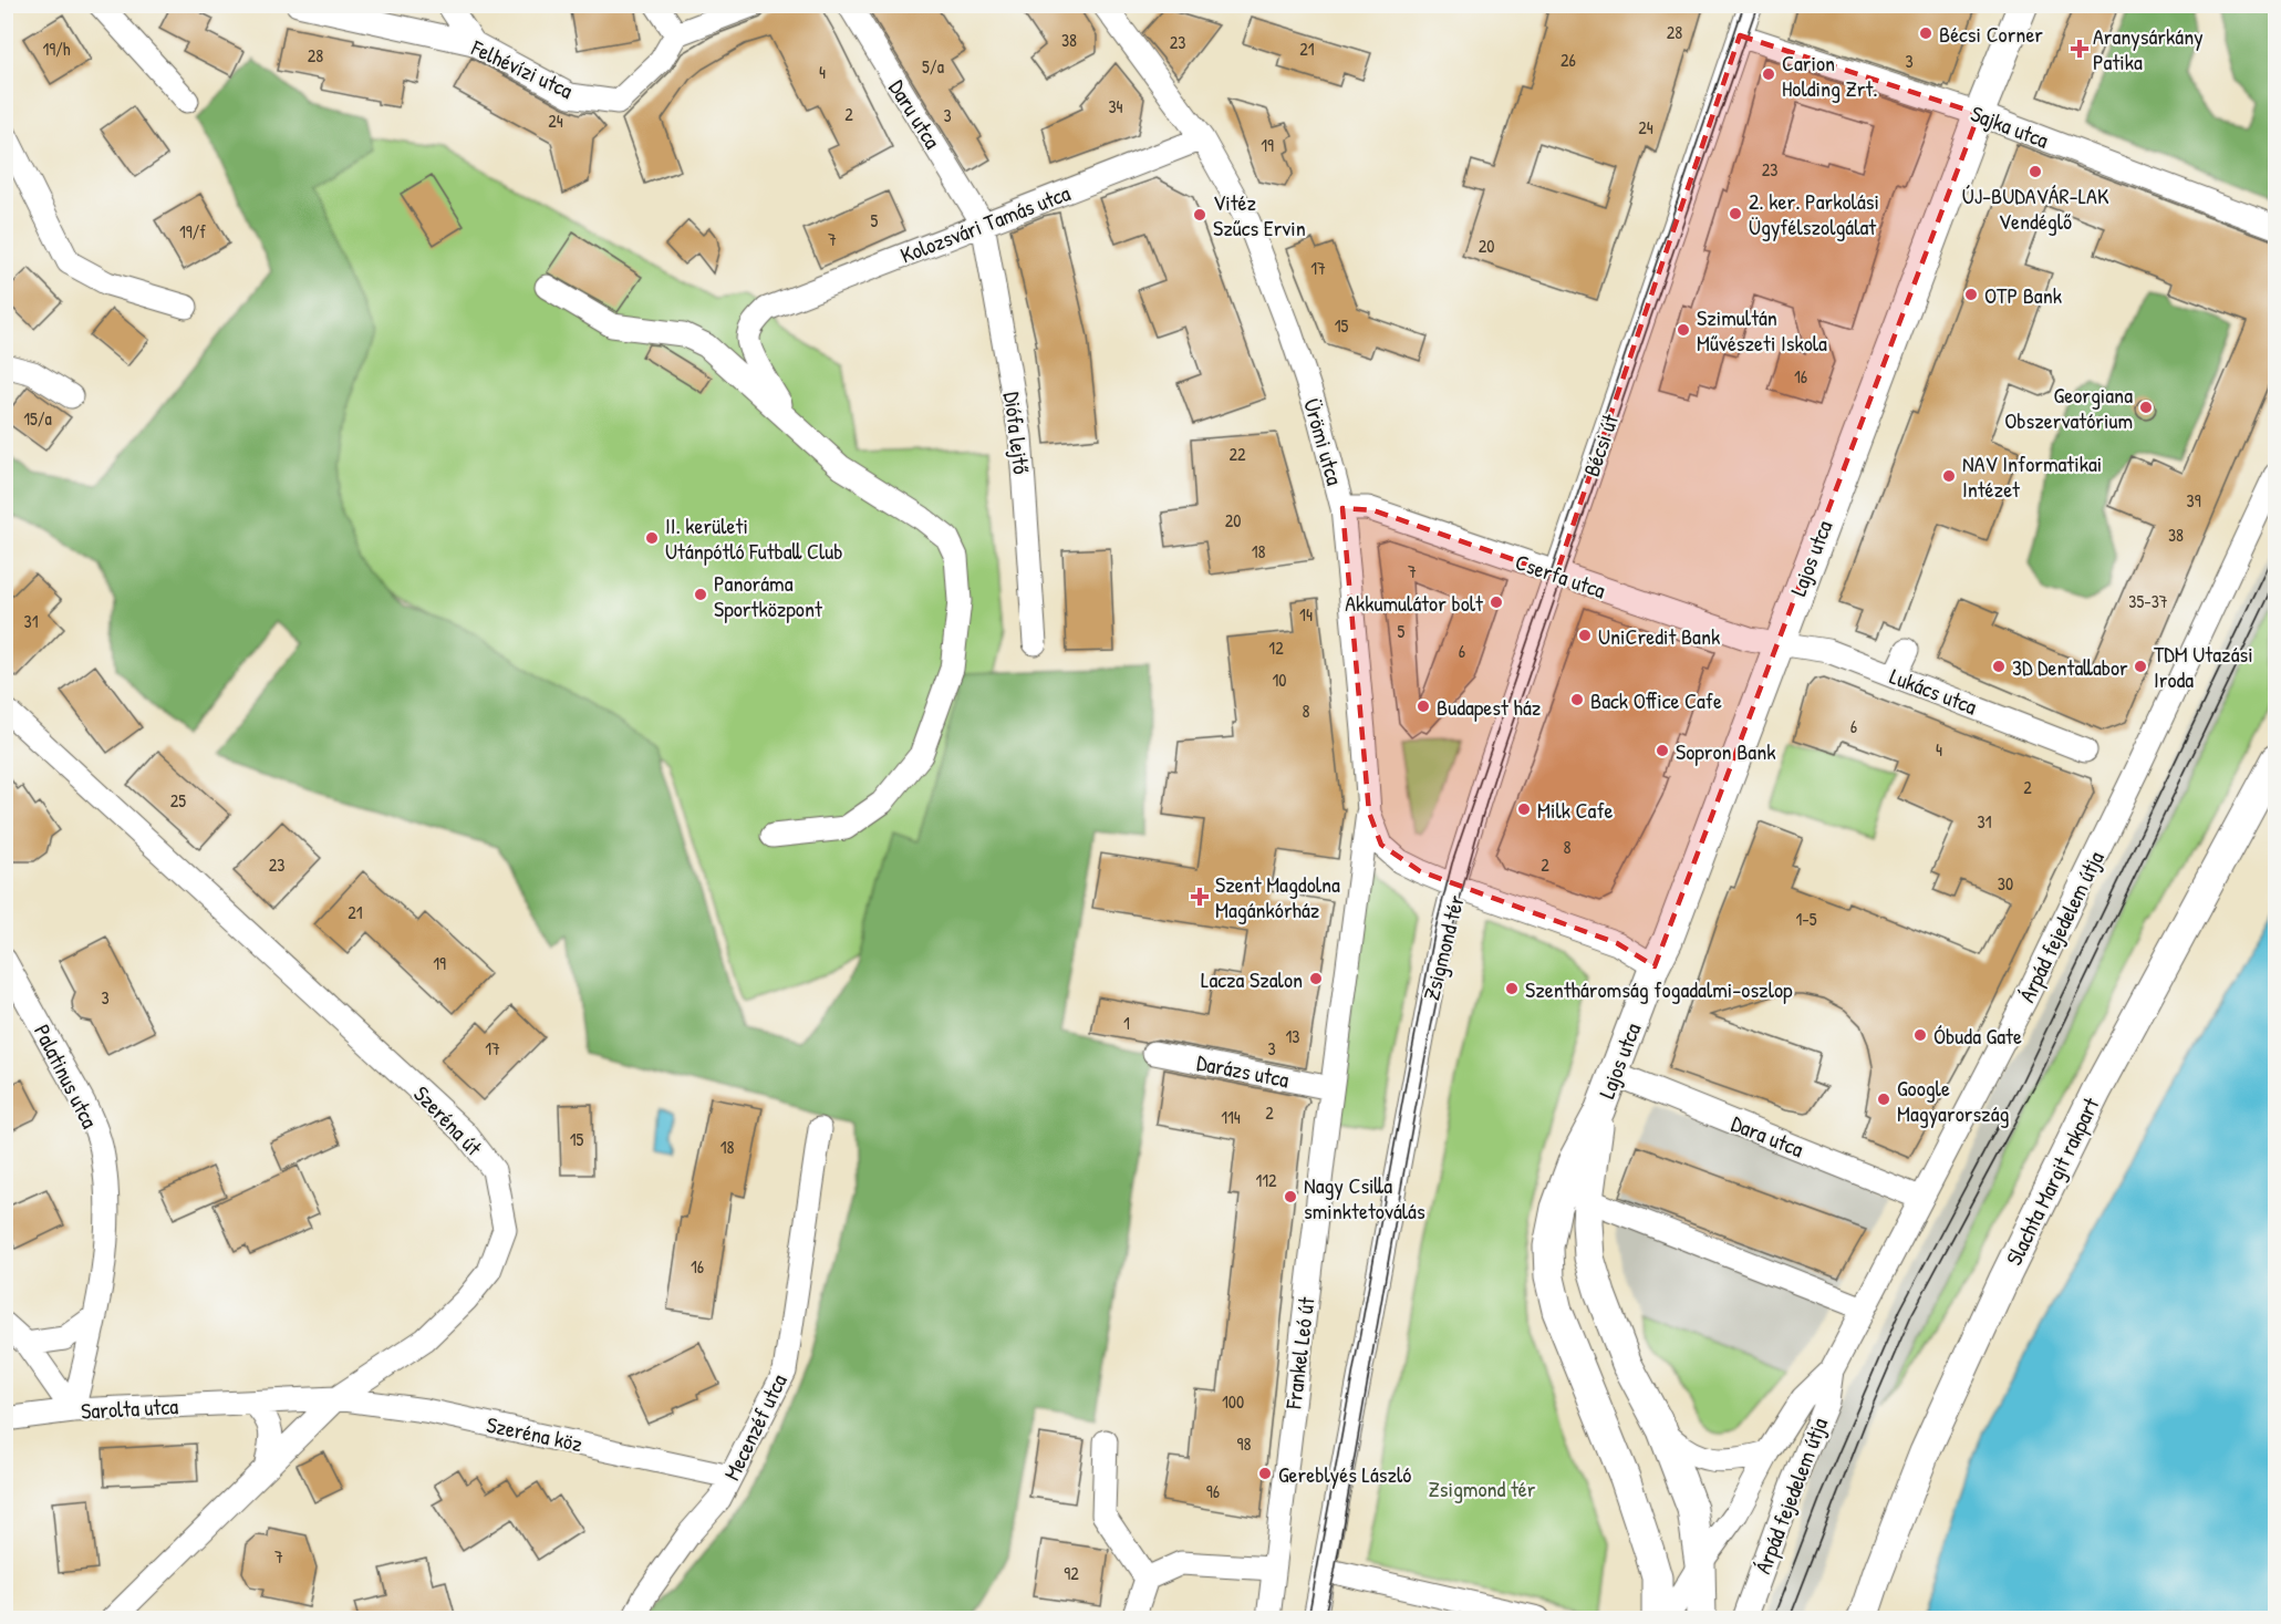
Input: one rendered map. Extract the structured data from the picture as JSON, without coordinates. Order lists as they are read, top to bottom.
{
  "streets": {
    "main road": ["Lajos utca", "Slachta Margit rakpart"],
    "street": [
      "Felhévízi utca",
      "Daru utca",
      "Sajka utca",
      "Kolozsvári Tamás utca",
      "Diófa lejtő",
      "Ürömi utca",
      "Bécsi út",
      "Cserfa utca",
      "Lukács utca",
      "Árpád fejedelem útja",
      "Zsigmond tér",
      "Darázs utca",
      "Palatinus utca",
      "Szeréna út",
      "Dara utca",
      "Frankel Leó út",
      "Sarolta utca",
      "Mecenzéf utca",
      "Szeréna köz"
    ]
  },
  "crossings": [
    ["Daru utca", "Kolozsvári Tamás utca"],
    ["Daru utca", "Diófa lejtő"],
    ["Sajka utca", "Bécsi út"],
    ["Sajka utca", "Lajos utca"],
    ["Kolozsvári Tamás utca", "Diófa lejtő"],
    ["Kolozsvári Tamás utca", "Ürömi utca"],
    ["Ürömi utca", "Bécsi út"],
    ["Ürömi utca", "Cserfa utca"],
    ["Ürömi utca", "Zsigmond tér"],
    ["Bécsi út", "Cserfa utca"],
    ["Bécsi út", "Zsigmond tér"],
    ["Lajos utca", "Cserfa utca"],
    ["Lajos utca", "Lukács utca"],
    ["Lajos utca", "Zsigmond tér"],
    ["Lajos utca", "Dara utca"],
    ["Cserfa utca", "Lukács utca"],
    ["Árpád fejedelem útja", "Dara utca"],
    ["Darázs utca", "Frankel Leó út"],
    ["Palatinus utca", "Sarolta utca"],
    ["Szeréna út", "Sarolta utca"],
    ["Szeréna út", "Szeréna köz"],
    ["Sarolta utca", "Szeréna köz"],
    ["Mecenzéf utca", "Szeréna köz"]
  ],
  "parks": ["Zsigmond tér"],
  "places": {
    "other": [
      "Bécsi Corner",
      "Carion Holding Zrt.",
      "ÚJ-BUDAVÁR-LAK Vendéglő",
      "2. ker. Parkolási Ügyfélszolgálat",
      "Vitéz Szűcs Ervin",
      "OTP Bank",
      "Szimultán Művészeti Iskola",
      "Georgiana Obszervatórium",
      "NAV Informatikai Intézet",
      "II. kerületi Utánpótló Futball Club",
      "Panoráma Sportközpont",
      "Akkumulátor bolt",
      "UniCredit Bank",
      "3D Dentallabor",
      "TDM Utazási Iroda",
      "Back Office Cafe",
      "Budapest ház",
      "Sopron Bank",
      "Milk Cafe",
      "Lacza Szalon",
      "Szentháromság fogadalmi-oszlop",
      "Óbuda Gate",
      "Google Magyarország",
      "Nagy Csilla sminktetoválás",
      "Gereblyés László"
    ],
    "health": ["Aranysárkány Patika", "Szent Magdolna Magánkórház"]
  },
  "house_numbers": [
    "28",
    "38",
    "23",
    "19/h",
    "21",
    "28",
    "26",
    "3",
    "5/a",
    "4",
    "34",
    "2",
    "3",
    "24",
    "24",
    "19",
    "23",
    "5",
    "19/f",
    "7",
    "20",
    "17",
    "15",
    "16",
    "15/a",
    "22",
    "39",
    "20",
    "38",
    "18",
    "7",
    "35-37",
    "14",
    "31",
    "5",
    "12",
    "6",
    "10",
    "8",
    "6",
    "4",
    "2",
    "25",
    "31",
    "8",
    "23",
    "2",
    "30",
    "21",
    "1-5",
    "19",
    "3",
    "1",
    "13",
    "17",
    "3",
    "2",
    "114",
    "15",
    "18",
    "112",
    "16",
    "100",
    "98",
    "96",
    "7",
    "92"
  ]
}
